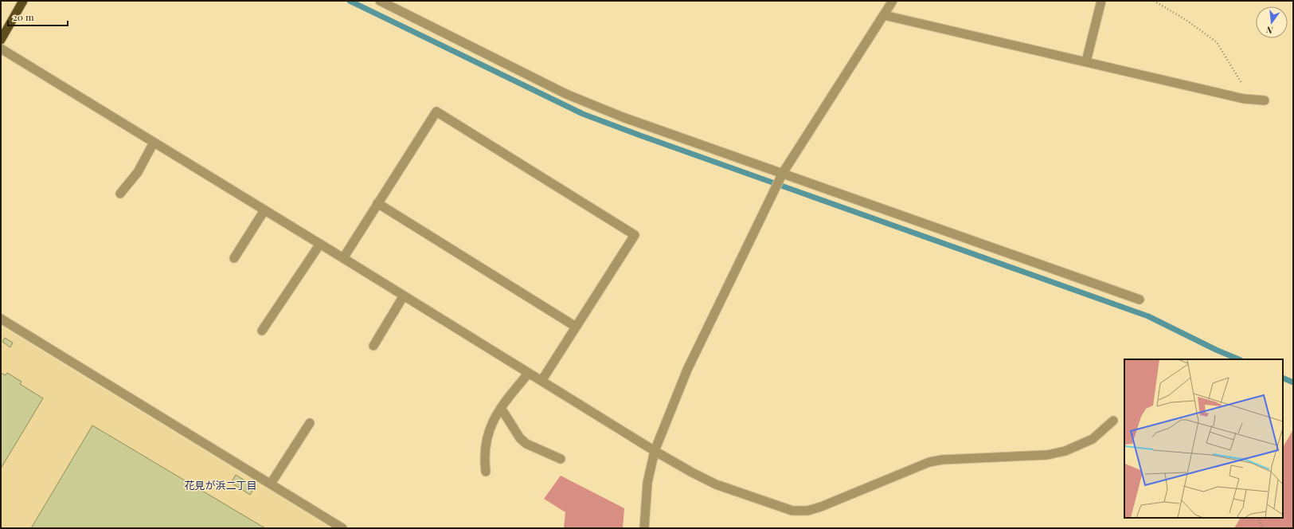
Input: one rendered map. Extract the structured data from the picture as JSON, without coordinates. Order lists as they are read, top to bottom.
{
  "districts": ["花見が浜二丁目"],
  "scale_bar": "20 m",
  "north": "bottom"
}
